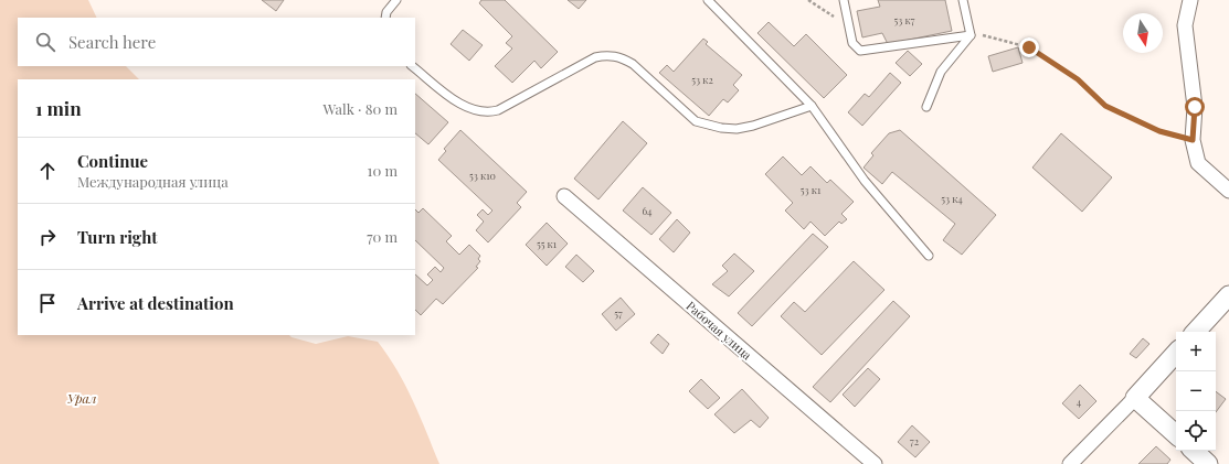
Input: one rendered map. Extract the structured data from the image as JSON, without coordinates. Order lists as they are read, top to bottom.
{
  "streets": {
    "street": ["Рабочая улица"]
  },
  "water": ["Урал"],
  "house_numbers": [
    "53 к7",
    "53 к2",
    "53 к10",
    "53 к1",
    "53 к4",
    "64",
    "55 к1",
    "57",
    "4",
    "72"
  ],
  "north": "bottom",
  "page": {
    "search": "Search here",
    "heading": ["1 min", "Walk · 80 m"],
    "list": [
      ["Continue", "Международная улица", "10 m"],
      ["Turn right", "70 m"],
      "Arrive at destination"
    ],
    "map_buttons": ["+", "−"]
  }
}
